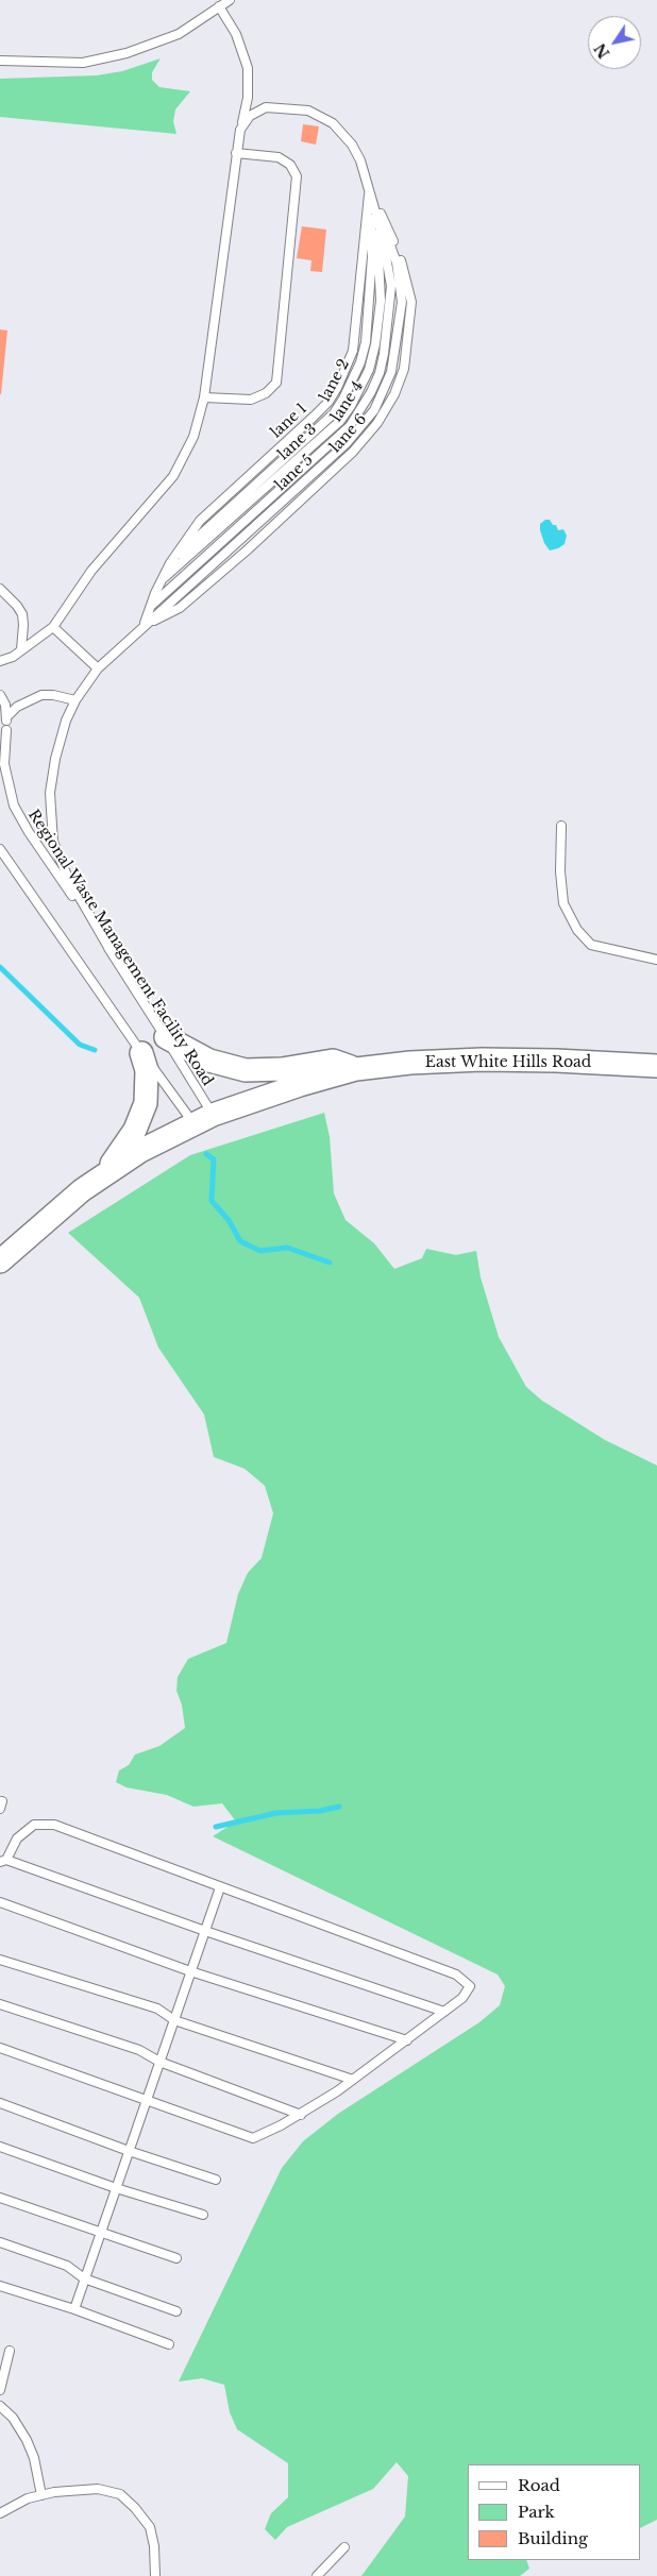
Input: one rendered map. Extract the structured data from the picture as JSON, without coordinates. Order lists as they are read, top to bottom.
{
  "streets": {
    "main road": ["East White Hills Road"],
    "lane": [
      "lane 2",
      "lane 4",
      "lane 1",
      "lane 6",
      "lane 3",
      "lane 5",
      "Regional Waste Management Facility Road"
    ]
  },
  "crossings": [
    ["lane 2", "lane 4"],
    ["lane 2", "lane 1"],
    ["lane 2", "lane 6"],
    ["lane 2", "lane 3"],
    ["lane 2", "lane 5"],
    ["lane 4", "lane 1"],
    ["lane 4", "lane 6"],
    ["lane 4", "lane 3"],
    ["lane 4", "lane 5"],
    ["lane 1", "lane 6"],
    ["lane 1", "lane 3"],
    ["lane 1", "lane 5"],
    ["lane 6", "lane 3"],
    ["lane 6", "lane 5"],
    ["lane 3", "lane 5"],
    ["lane 5", "Regional Waste Management Facility Road"],
    ["Regional Waste Management Facility Road", "East White Hills Road"]
  ],
  "legend": ["Road", "Park", "Building"],
  "north": "bottom left"
}
